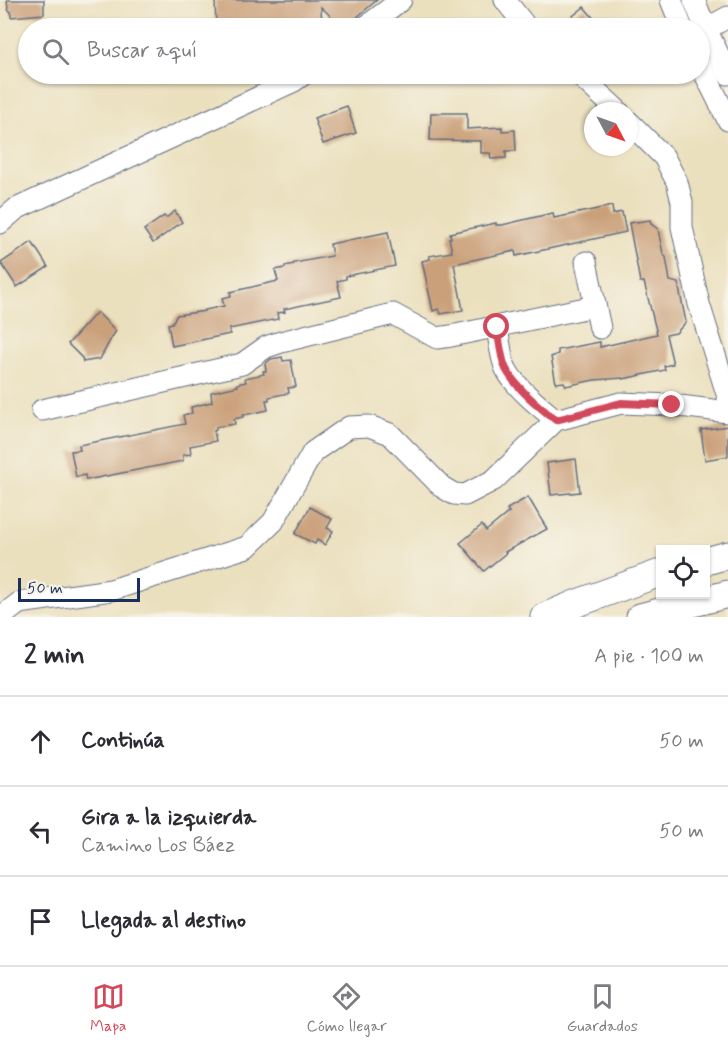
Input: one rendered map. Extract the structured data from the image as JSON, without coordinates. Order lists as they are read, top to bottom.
{
  "scale_bar": "50 m",
  "north": "bottom right",
  "page": {
    "search": "Buscar aquí",
    "scale": "50 m",
    "heading": ["2 min", "A pie · 100 m"],
    "list": [
      ["Continúa", "50 m"],
      ["Gira a la izquierda", "Camino Los Báez", "50 m"],
      "Llegada al destino"
    ],
    "nav": ["Mapa", "Cómo llegar", "Guardados"]
  }
}
